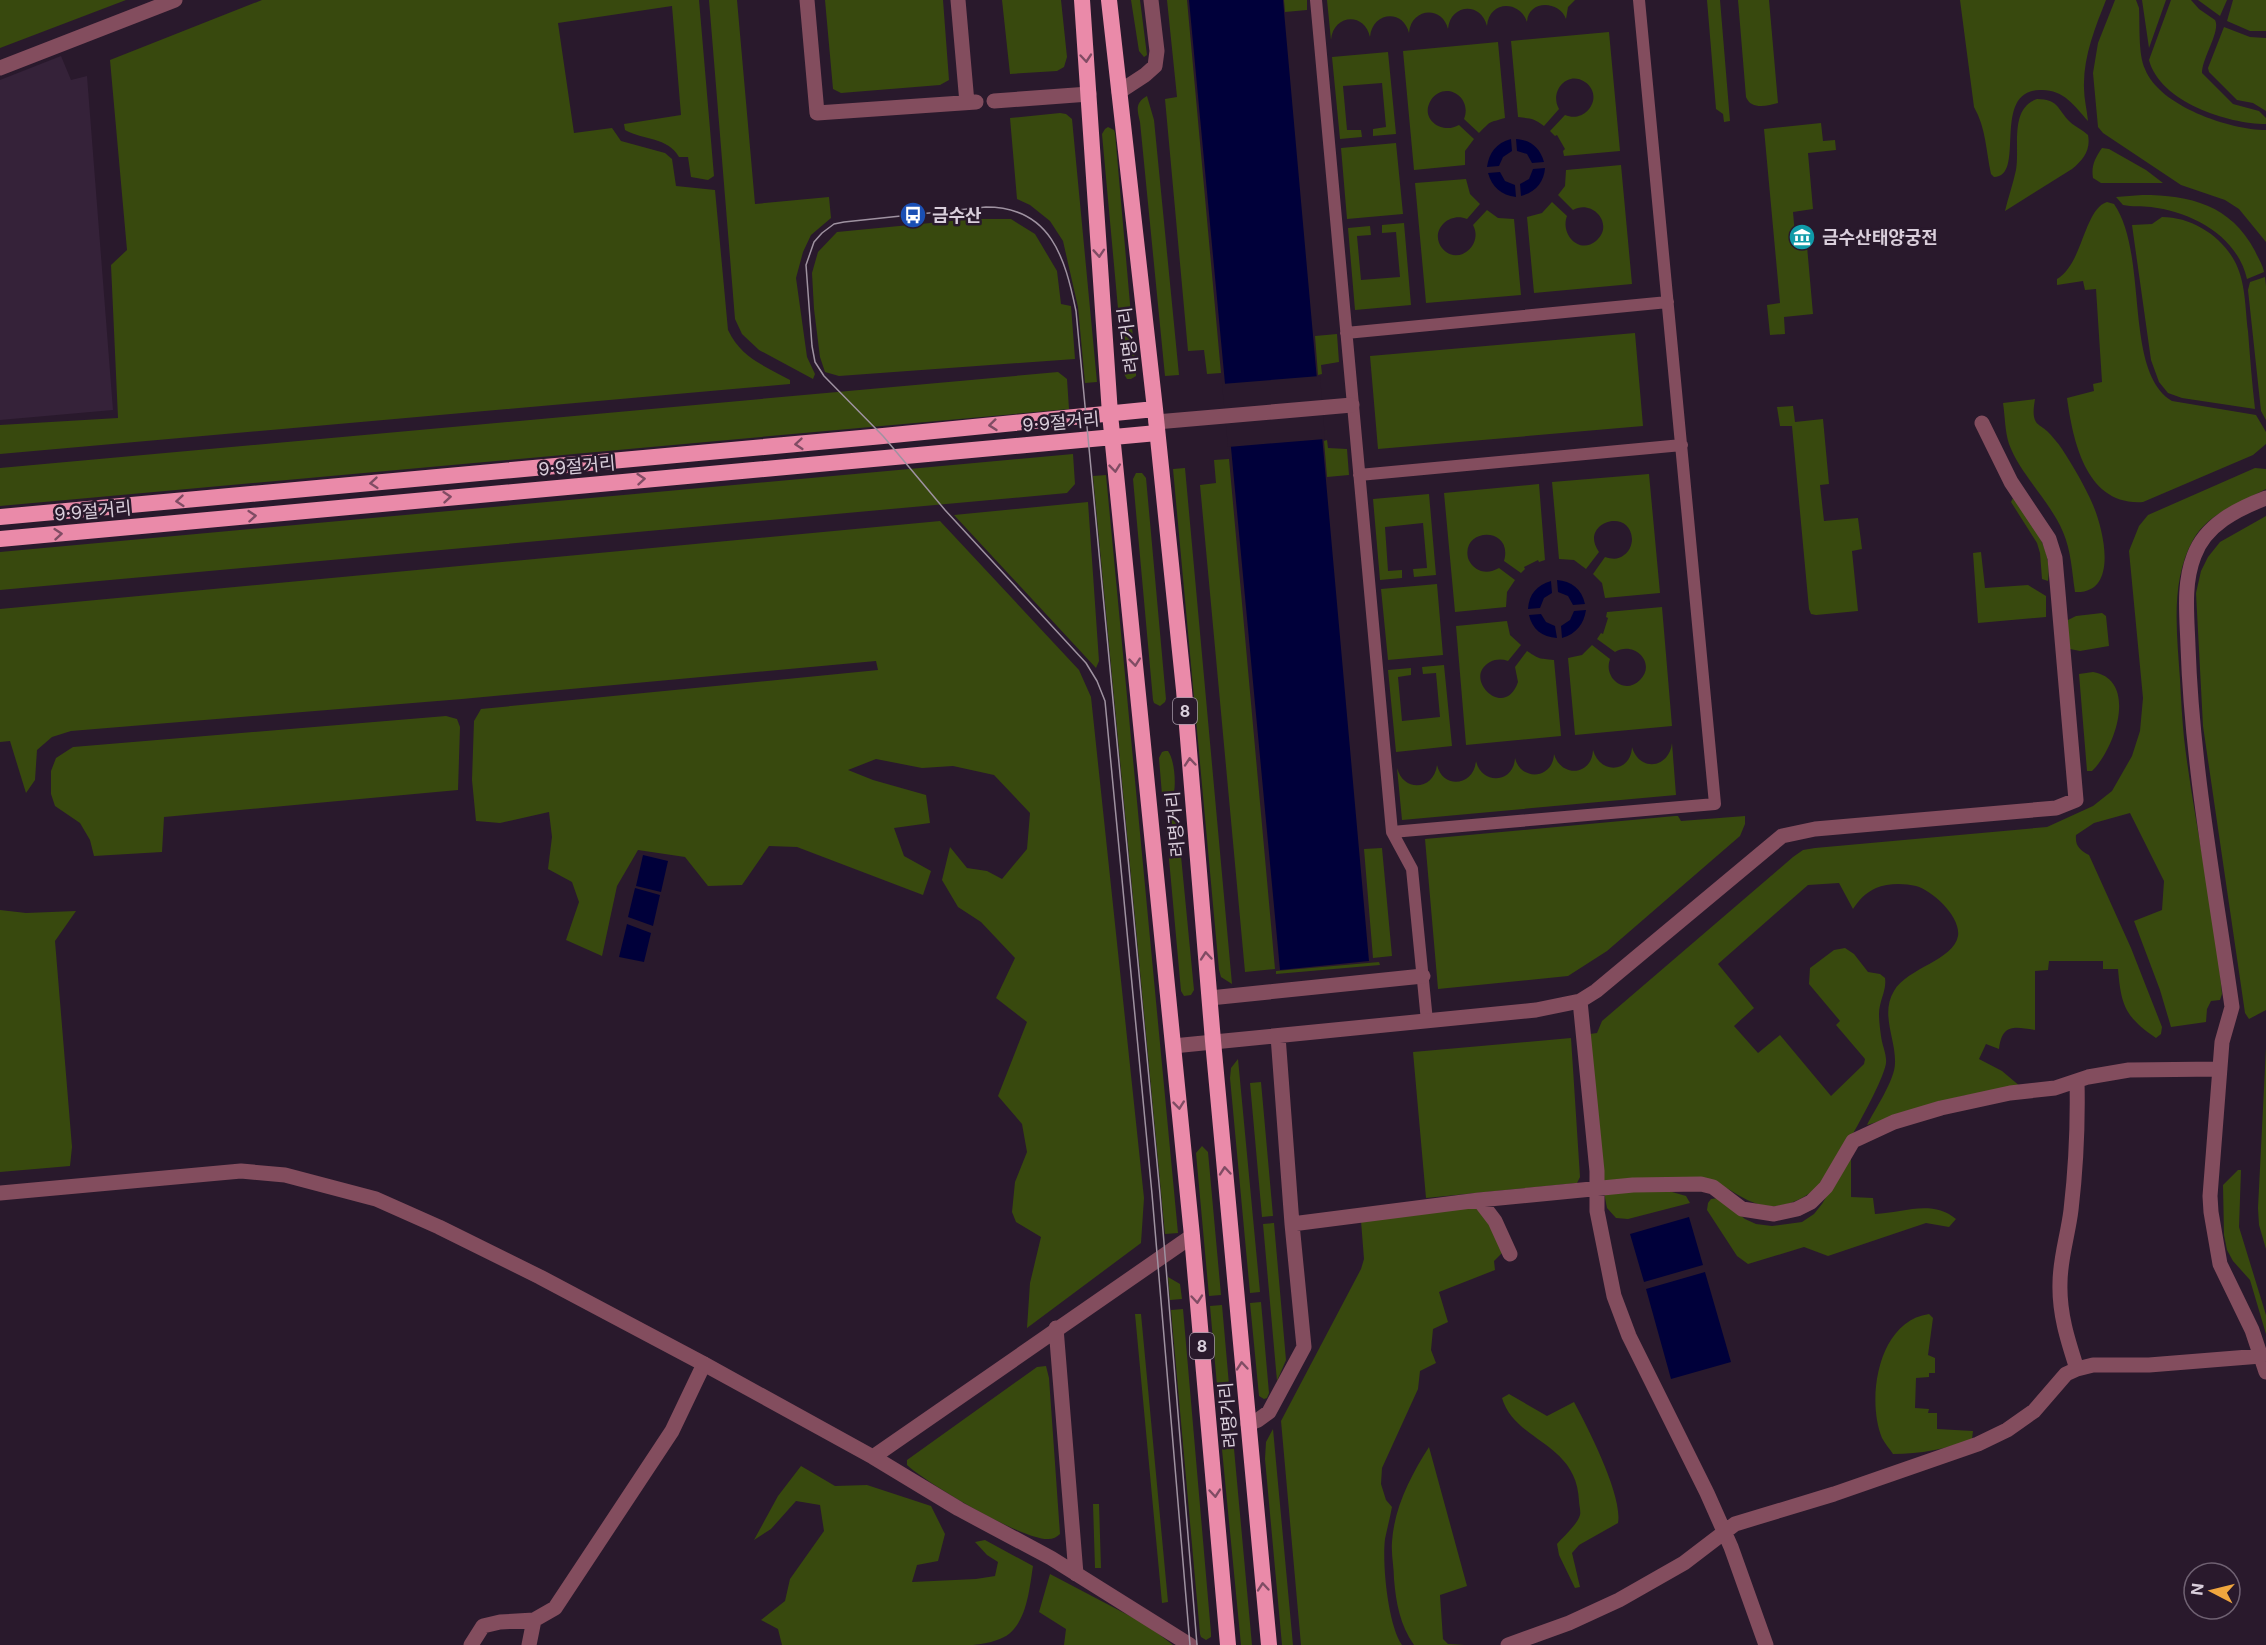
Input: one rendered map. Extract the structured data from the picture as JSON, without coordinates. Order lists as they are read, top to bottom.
{
  "streets": {
    "highway": ["려명거리", "9·9절거리", "8"]
  },
  "crossings": [
    ["려명거리", "9·9절거리"]
  ],
  "places": {
    "bus stop": ["금수산"],
    "museum": ["금수산태양궁전"]
  },
  "north": "left"
}
